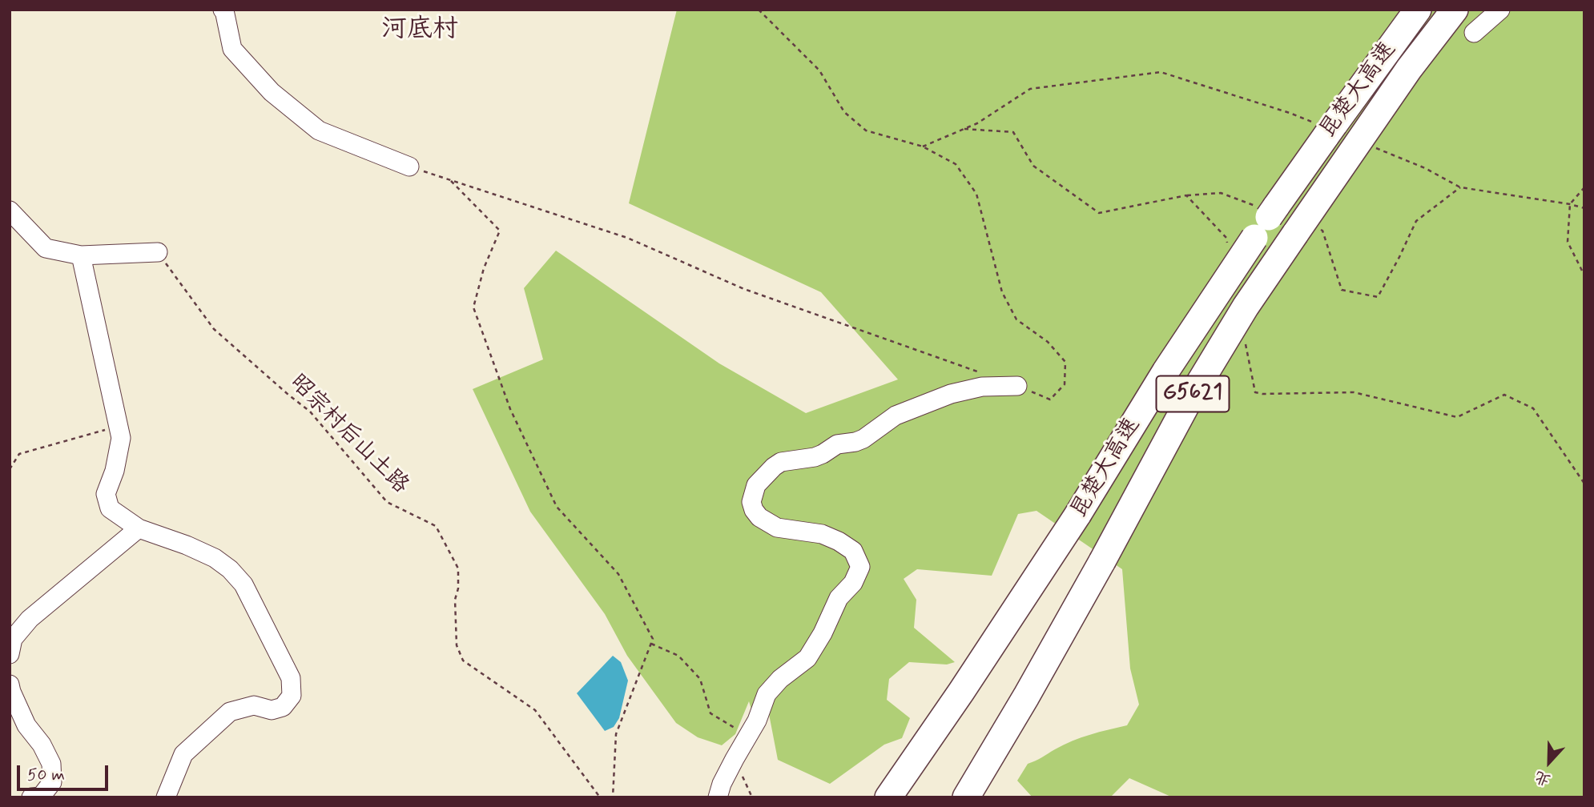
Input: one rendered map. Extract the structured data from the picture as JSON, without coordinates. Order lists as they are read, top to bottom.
{
  "streets": {
    "highway": ["昆楚大高速", "G5621"],
    "path": ["昭宗村后山土路"]
  },
  "crossings": [
    ["昆楚大高速", "G5621"]
  ],
  "districts": ["河底村"],
  "scale_bar": "50 m",
  "north": "bottom"
}
